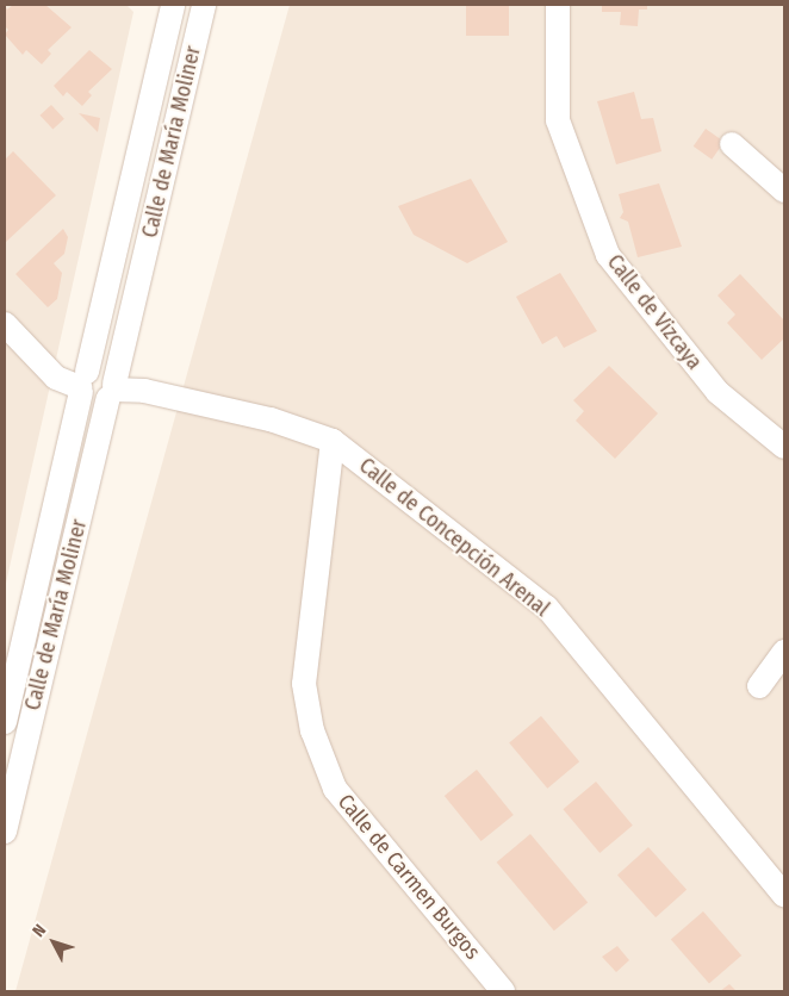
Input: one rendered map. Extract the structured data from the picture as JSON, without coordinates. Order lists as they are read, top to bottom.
{
  "streets": {
    "street": [
      "Calle de María Moliner",
      "Calle de Vizcaya",
      "Calle de Concepción Arenal",
      "Calle de Carmen Burgos"
    ]
  },
  "crossings": [
    ["Calle de María Moliner", "Calle de Concepción Arenal"],
    ["Calle de Concepción Arenal", "Calle de Carmen Burgos"]
  ],
  "north": "top left"
}
